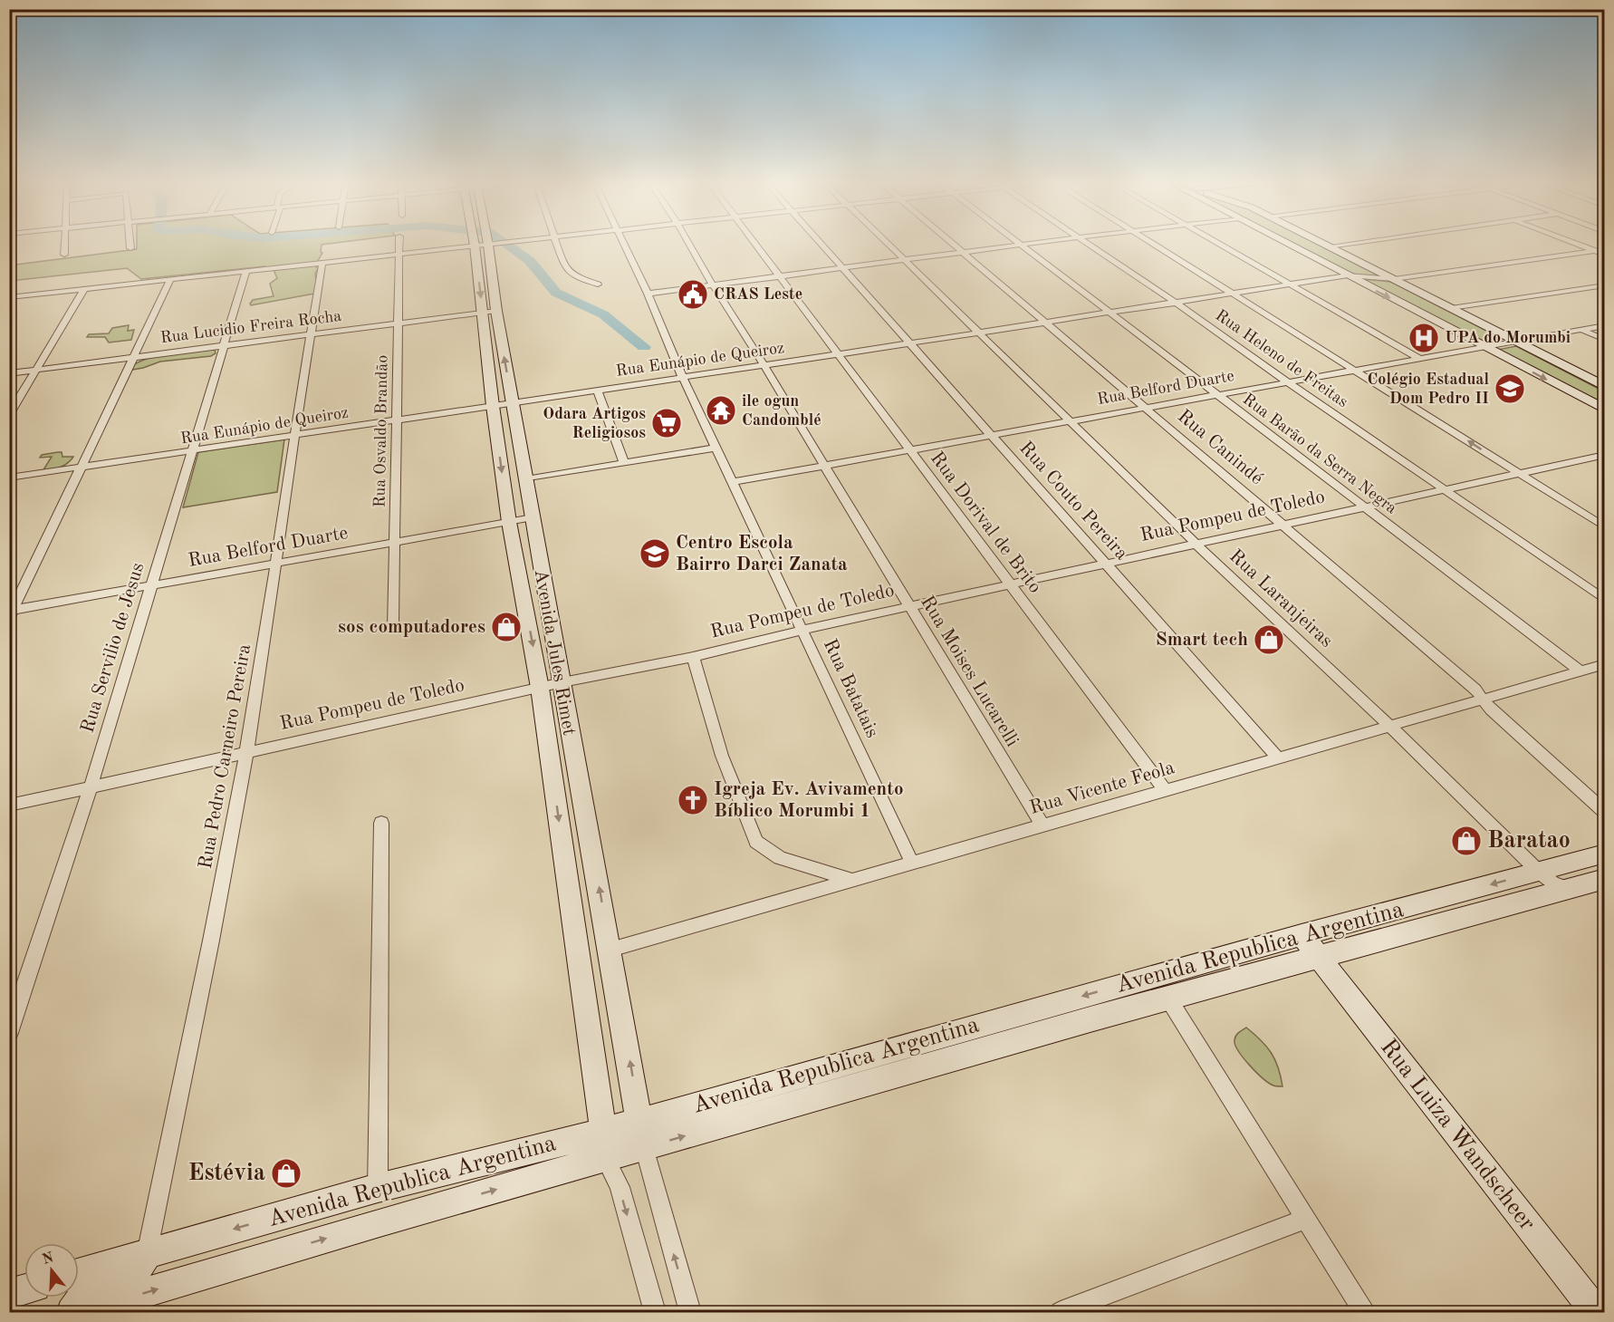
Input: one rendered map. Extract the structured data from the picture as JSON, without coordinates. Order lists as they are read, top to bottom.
{
  "streets": {
    "main road": ["Avenida Jules Rimet", "Avenida Republica Argentina", "Rua Luiza Wandscheer"],
    "street": [
      "Rua Lucidio Freira Rocha",
      "Rua Heleno de Freitas",
      "Rua Eunápio de Queiroz",
      "Rua Belford Duarte",
      "Rua Osvaldo Brandão",
      "Rua Canindé",
      "Rua Barão da Serra Negra",
      "Rua Couto Pereira",
      "Rua Pompeu de Toledo",
      "Rua Dorival de Brito",
      "Rua Laranjeiras",
      "Rua Servilio de Jesus",
      "Rua Moises Lucarelli",
      "Rua Batatais",
      "Rua Pedro Carneiro Pereira",
      "Rua Vicente Feola"
    ]
  },
  "crossings": [
    ["Rua Lucidio Freira Rocha", "Rua Osvaldo Brandão"],
    ["Rua Lucidio Freira Rocha", "Rua Servilio de Jesus"],
    ["Rua Lucidio Freira Rocha", "Avenida Jules Rimet"],
    ["Rua Lucidio Freira Rocha", "Rua Pedro Carneiro Pereira"],
    ["Rua Heleno de Freitas", "Rua Eunápio de Queiroz"],
    ["Rua Heleno de Freitas", "Rua Belford Duarte"],
    ["Rua Heleno de Freitas", "Rua Pompeu de Toledo"],
    ["Rua Eunápio de Queiroz", "Rua Osvaldo Brandão"],
    ["Rua Eunápio de Queiroz", "Rua Canindé"],
    ["Rua Eunápio de Queiroz", "Rua Barão da Serra Negra"],
    ["Rua Eunápio de Queiroz", "Rua Couto Pereira"],
    ["Rua Eunápio de Queiroz", "Rua Dorival de Brito"],
    ["Rua Eunápio de Queiroz", "Rua Laranjeiras"],
    ["Rua Eunápio de Queiroz", "Rua Servilio de Jesus"],
    ["Rua Eunápio de Queiroz", "Avenida Jules Rimet"],
    ["Rua Eunápio de Queiroz", "Rua Moises Lucarelli"],
    ["Rua Eunápio de Queiroz", "Rua Batatais"],
    ["Rua Eunápio de Queiroz", "Rua Pedro Carneiro Pereira"],
    ["Rua Belford Duarte", "Rua Osvaldo Brandão"],
    ["Rua Belford Duarte", "Rua Canindé"],
    ["Rua Belford Duarte", "Rua Barão da Serra Negra"],
    ["Rua Belford Duarte", "Rua Couto Pereira"],
    ["Rua Belford Duarte", "Rua Dorival de Brito"],
    ["Rua Belford Duarte", "Rua Laranjeiras"],
    ["Rua Belford Duarte", "Rua Servilio de Jesus"],
    ["Rua Belford Duarte", "Avenida Jules Rimet"],
    ["Rua Belford Duarte", "Rua Moises Lucarelli"],
    ["Rua Belford Duarte", "Rua Batatais"],
    ["Rua Belford Duarte", "Rua Pedro Carneiro Pereira"],
    ["Rua Canindé", "Rua Pompeu de Toledo"],
    ["Rua Canindé", "Rua Vicente Feola"],
    ["Rua Barão da Serra Negra", "Rua Pompeu de Toledo"],
    ["Rua Barão da Serra Negra", "Rua Vicente Feola"],
    ["Rua Couto Pereira", "Rua Pompeu de Toledo"],
    ["Rua Couto Pereira", "Rua Vicente Feola"],
    ["Rua Pompeu de Toledo", "Rua Dorival de Brito"],
    ["Rua Pompeu de Toledo", "Rua Laranjeiras"],
    ["Rua Pompeu de Toledo", "Rua Servilio de Jesus"],
    ["Rua Pompeu de Toledo", "Avenida Jules Rimet"],
    ["Rua Pompeu de Toledo", "Rua Moises Lucarelli"],
    ["Rua Pompeu de Toledo", "Rua Batatais"],
    ["Rua Pompeu de Toledo", "Rua Pedro Carneiro Pereira"],
    ["Rua Dorival de Brito", "Rua Vicente Feola"],
    ["Rua Laranjeiras", "Rua Vicente Feola"],
    ["Rua Laranjeiras", "Avenida Republica Argentina"],
    ["Avenida Jules Rimet", "Rua Vicente Feola"],
    ["Avenida Jules Rimet", "Avenida Republica Argentina"],
    ["Rua Moises Lucarelli", "Rua Vicente Feola"],
    ["Rua Batatais", "Rua Vicente Feola"],
    ["Rua Pedro Carneiro Pereira", "Avenida Republica Argentina"],
    ["Avenida Republica Argentina", "Rua Luiza Wandscheer"]
  ],
  "places": {
    "public building": ["CRAS Leste"],
    "hospital": ["UPA do Morumbi"],
    "school or university": ["Colégio Estadual Dom Pedro II", "Centro Escola Bairro Darci Zanata"],
    "temple": ["ile ogun Candomblé"],
    "supermarket": ["Odara Artigos Religiosos"],
    "shop": [
      "sos computadores",
      "Smart tech",
      "Baratao",
      "Estévia"
    ],
    "church": ["Igreja Ev. Avivamento Bíblico Morumbi 1"]
  },
  "north": "top"
}
